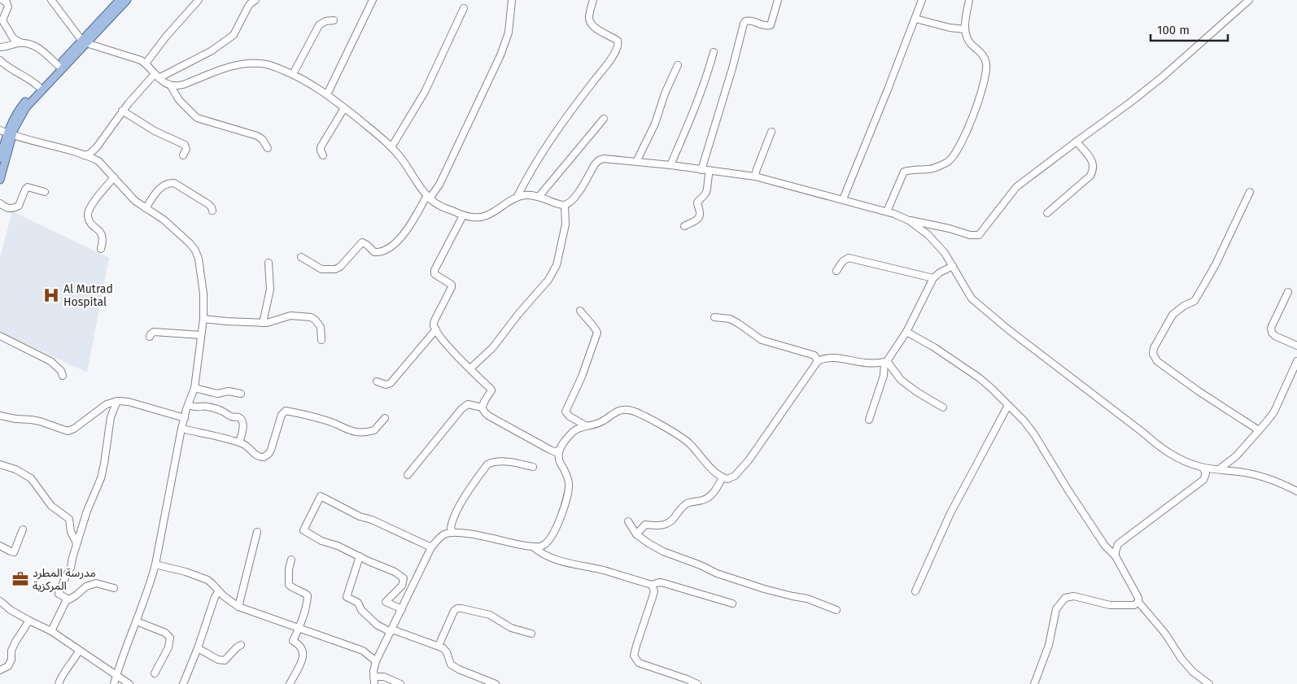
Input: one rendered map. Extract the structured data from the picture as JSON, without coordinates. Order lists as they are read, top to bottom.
{
  "places": {
    "hospital": ["Al Mutrad Hospital"],
    "office": ["مدرسة المطرد المركزية"]
  },
  "scale_bar": "100 m"
}
